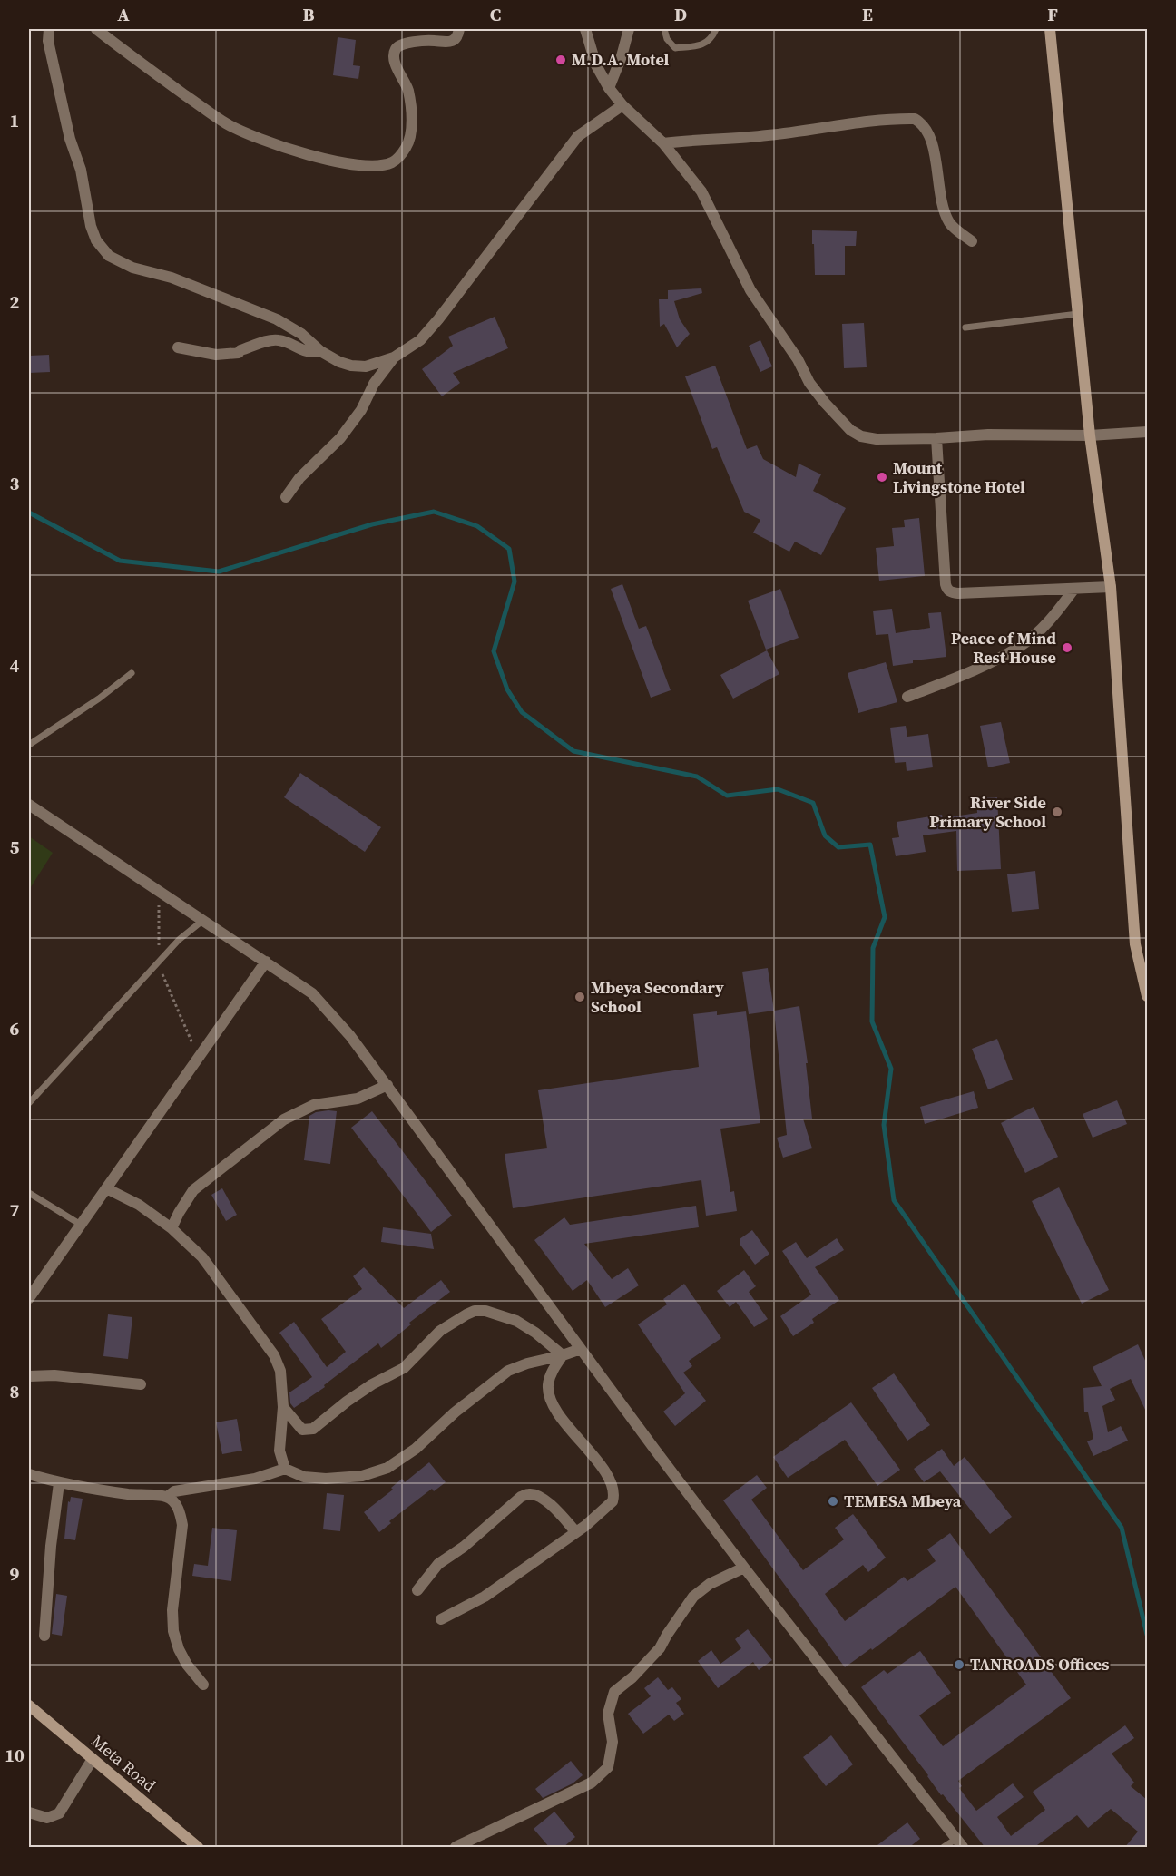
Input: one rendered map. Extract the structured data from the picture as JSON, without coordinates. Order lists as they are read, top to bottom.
{
  "streets": {
    "street": ["Meta Road"]
  },
  "places": [
    "M.D.A. Motel",
    "Mount Livingstone Hotel",
    "Peace of Mind Rest House",
    "River Side Primary School",
    "Mbeya Secondary School",
    "TEMESA Mbeya",
    "TANROADS Offices"
  ],
  "grid": {
    "columns": [
      "A",
      "B",
      "C",
      "D",
      "E",
      "F"
    ],
    "rows": [
      "1",
      "2",
      "3",
      "4",
      "5",
      "6",
      "7",
      "8",
      "9",
      "10"
    ]
  }
}
